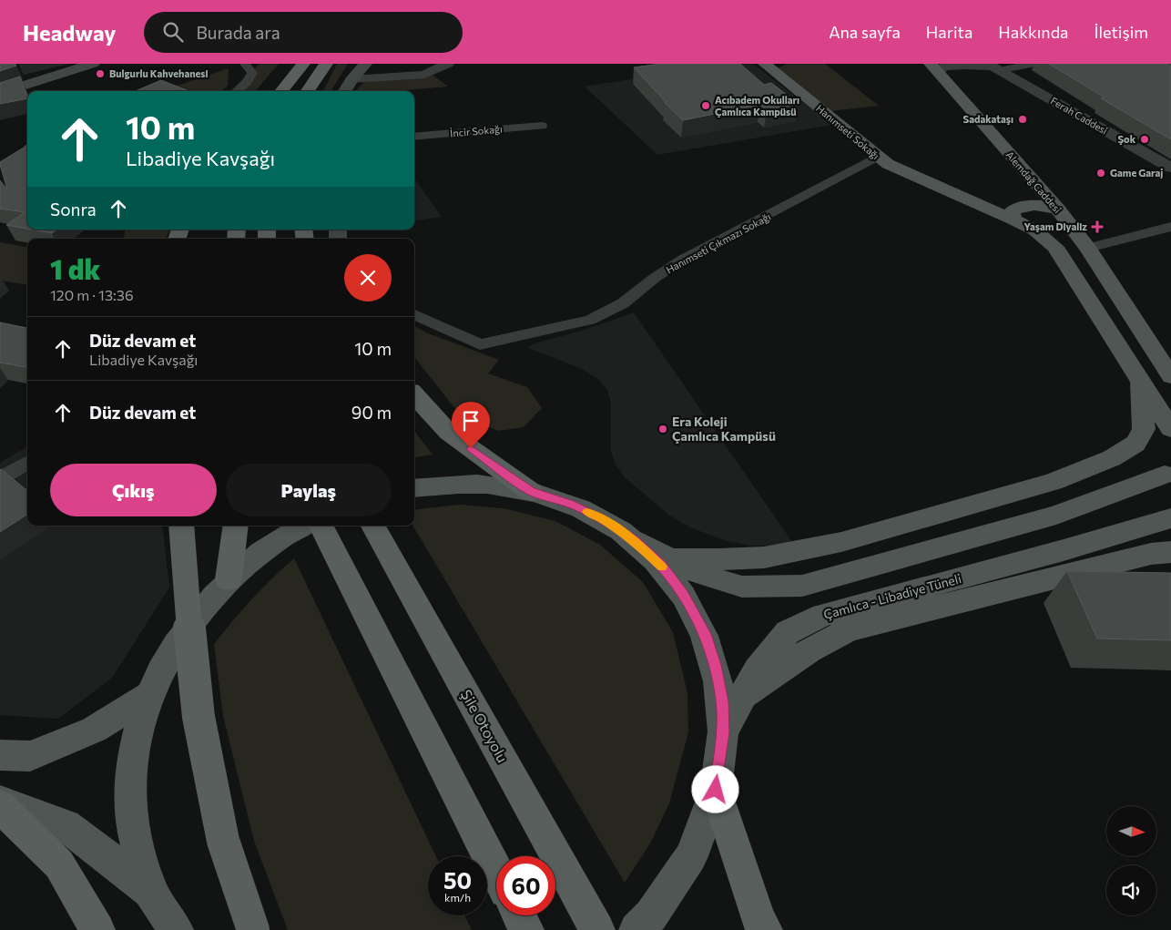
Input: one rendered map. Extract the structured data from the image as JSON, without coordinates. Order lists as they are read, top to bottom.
{
  "streets": {
    "highway": ["Şile Otoyolu"],
    "main road": ["Hanımseti Sokağı", "Alemdağ Caddesi", "Çamlıca - Libadiye Tüneli"],
    "street": ["Ferah Caddesi", "İncir Sokağı", "Hanımseti Çıkmazı Sokağı"]
  },
  "crossings": [
    ["Hanımseti Sokağı", "Hanımseti Çıkmazı Sokağı"]
  ],
  "places": {
    "other": [
      "Bulgurlu Kahvehanesi",
      "Acıbadem Okulları Çamlıca Kampüsü",
      "Sadakataşı",
      "Şok",
      "Game Garaj",
      "Era Koleji Çamlıca Kampüsü"
    ],
    "health": ["Yaşam Diyaliz"]
  },
  "north": "right",
  "page": {
    "header": "Headway",
    "search": "Burada ara",
    "nav": [
      "Ana sayfa",
      "Harita",
      "Hakkında",
      "İletişim"
    ],
    "turn": ["10 m", "Libadiye Kavşağı"],
    "then": "Sonra",
    "heading": ["1 dk", "120 m · 13:36"],
    "list": [
      {
        "name": "Düz devam et",
        "note": "Libadiye Kavşağı",
        "value": "10 m"
      },
      {
        "name": "Düz devam et",
        "value": "90 m"
      }
    ],
    "buttons": ["Çıkış", "Paylaş"],
    "speed": "50 km/h",
    "limit": "60"
  }
}
